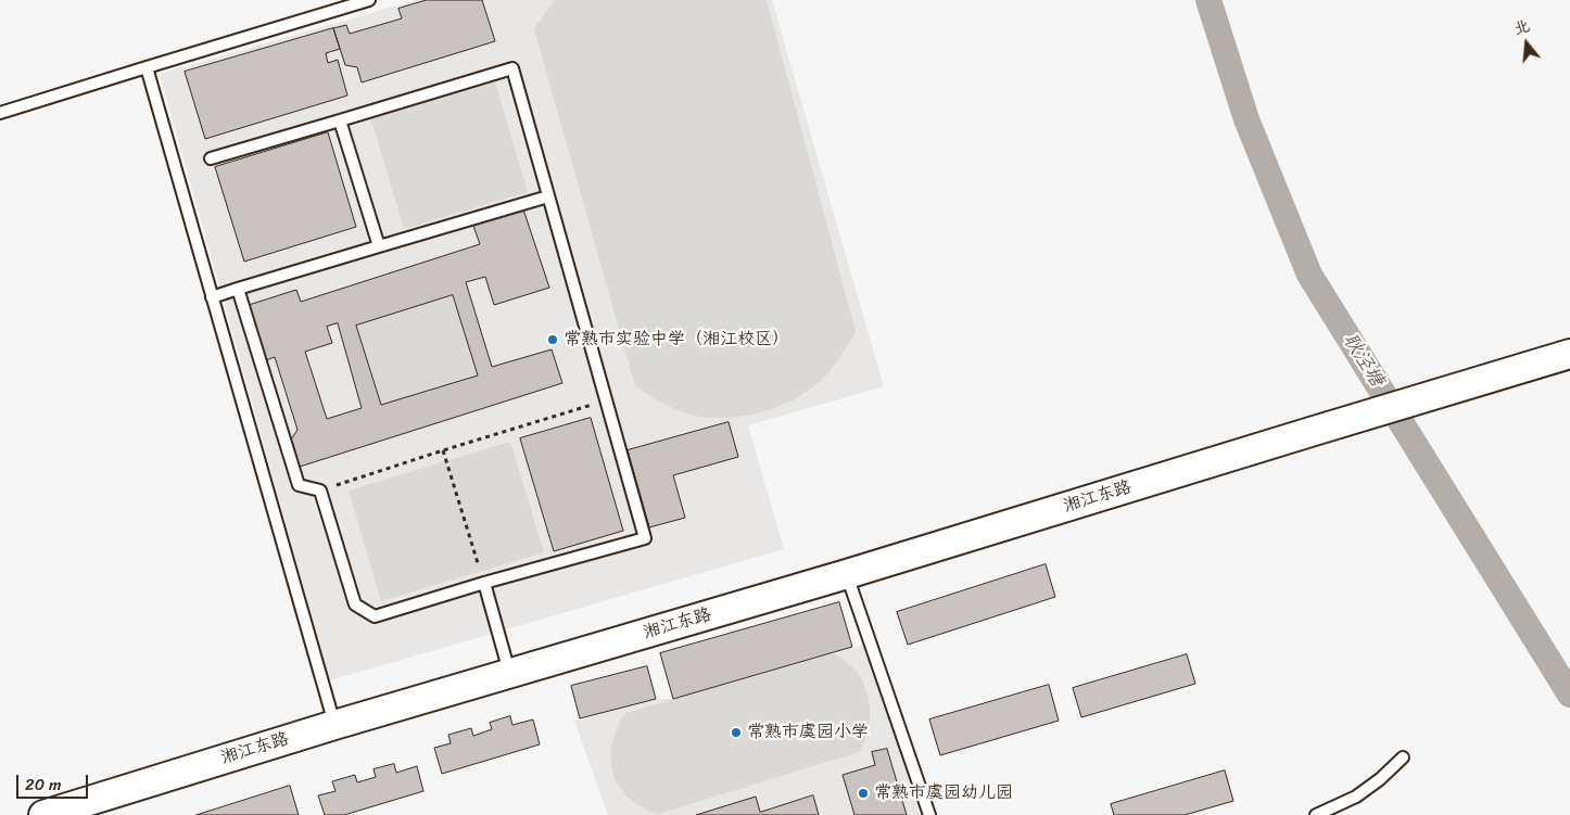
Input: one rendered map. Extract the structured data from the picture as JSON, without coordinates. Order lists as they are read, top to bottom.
{
  "streets": {
    "street": ["湘江东路"]
  },
  "water": ["耿泾塘"],
  "places": ["常熟市实验中学（湘江校区）", "常熟市虞园小学", "常熟市虞园幼儿园"],
  "scale_bar": "20 m",
  "north": "top"
}
